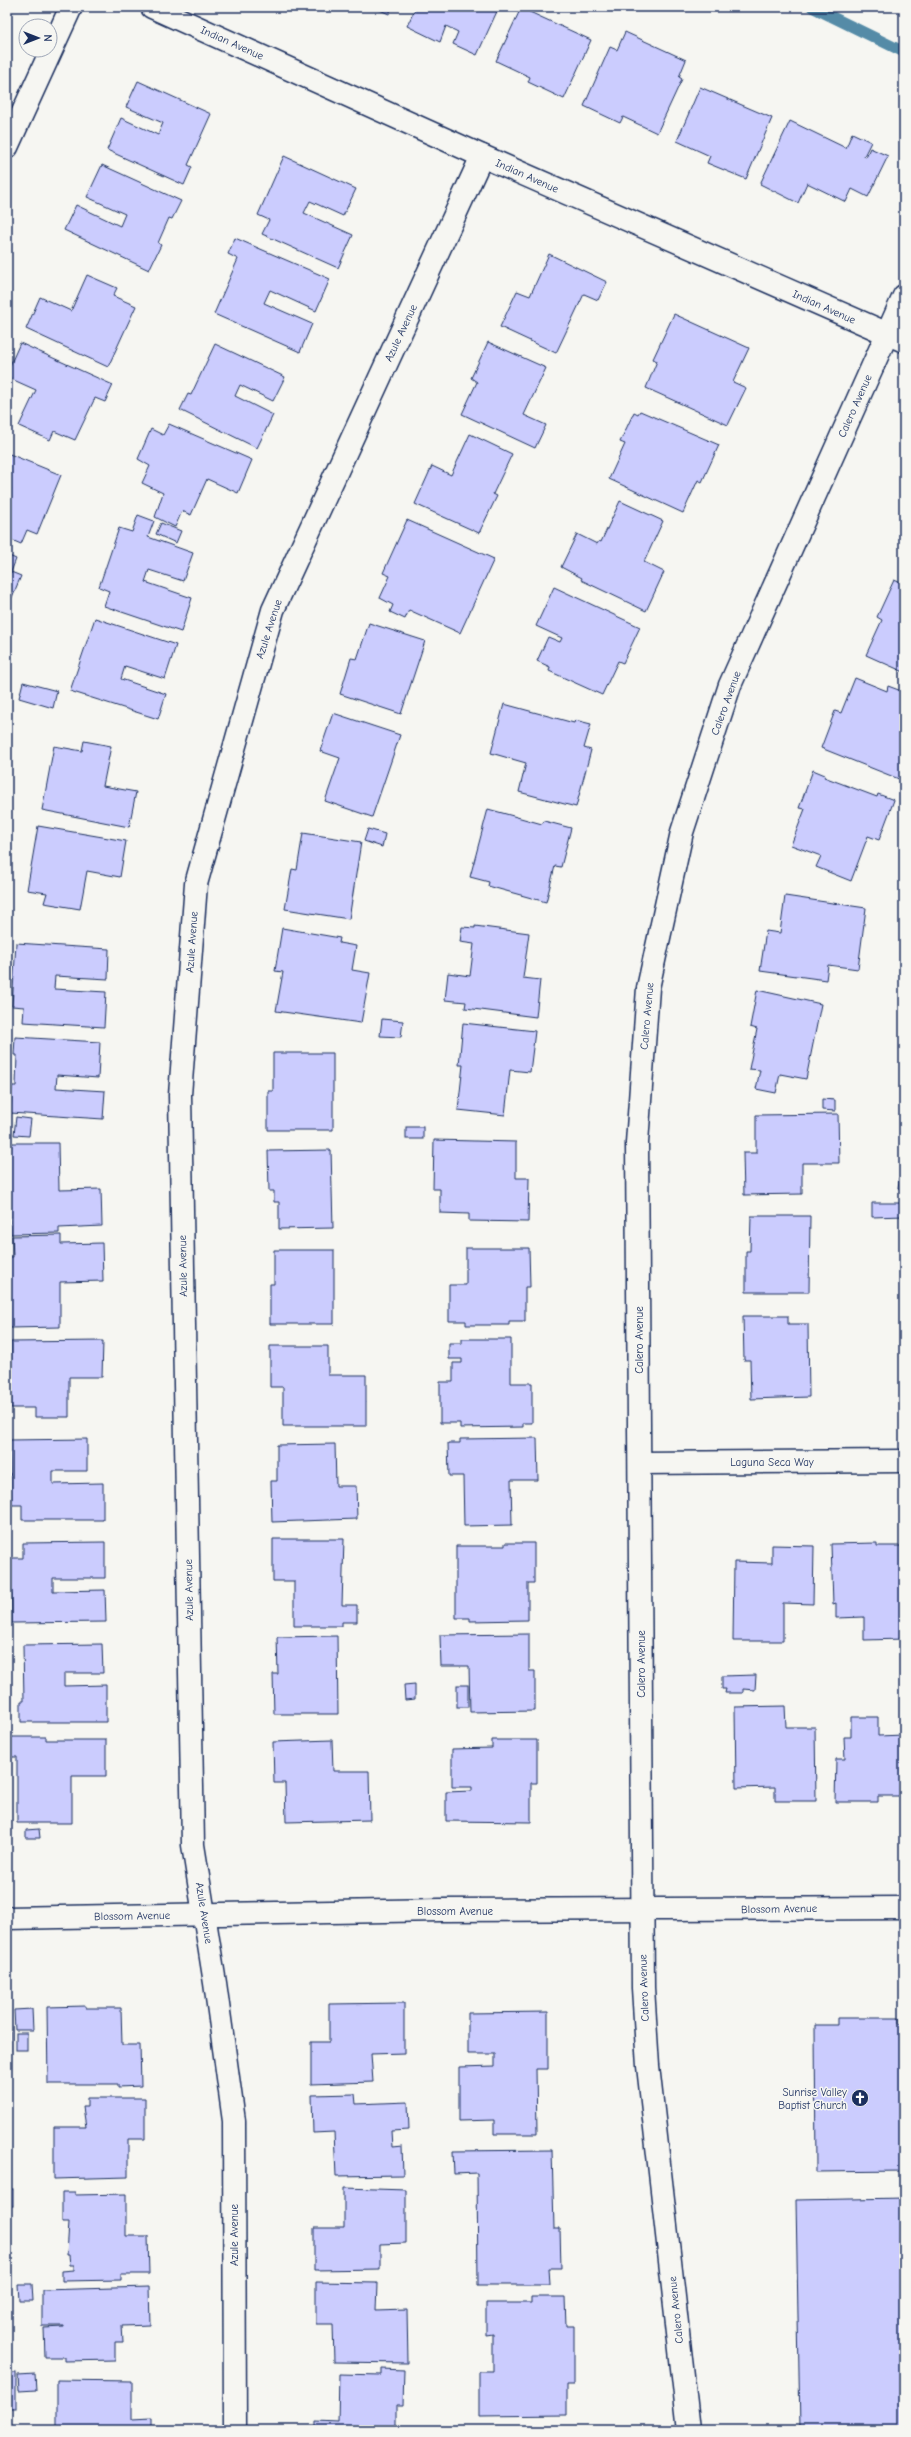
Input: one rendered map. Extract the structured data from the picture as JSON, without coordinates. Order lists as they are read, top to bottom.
{
  "streets": {
    "street": [
      "Indian Avenue",
      "Azule Avenue",
      "Calero Avenue",
      "Laguna Seca Way",
      "Blossom Avenue"
    ]
  },
  "crossings": [
    ["Indian Avenue", "Azule Avenue"],
    ["Indian Avenue", "Calero Avenue"],
    ["Azule Avenue", "Blossom Avenue"],
    ["Calero Avenue", "Laguna Seca Way"],
    ["Calero Avenue", "Blossom Avenue"]
  ],
  "places": {
    "church": ["Sunrise Valley Baptist Church"]
  },
  "north": "right"
}
